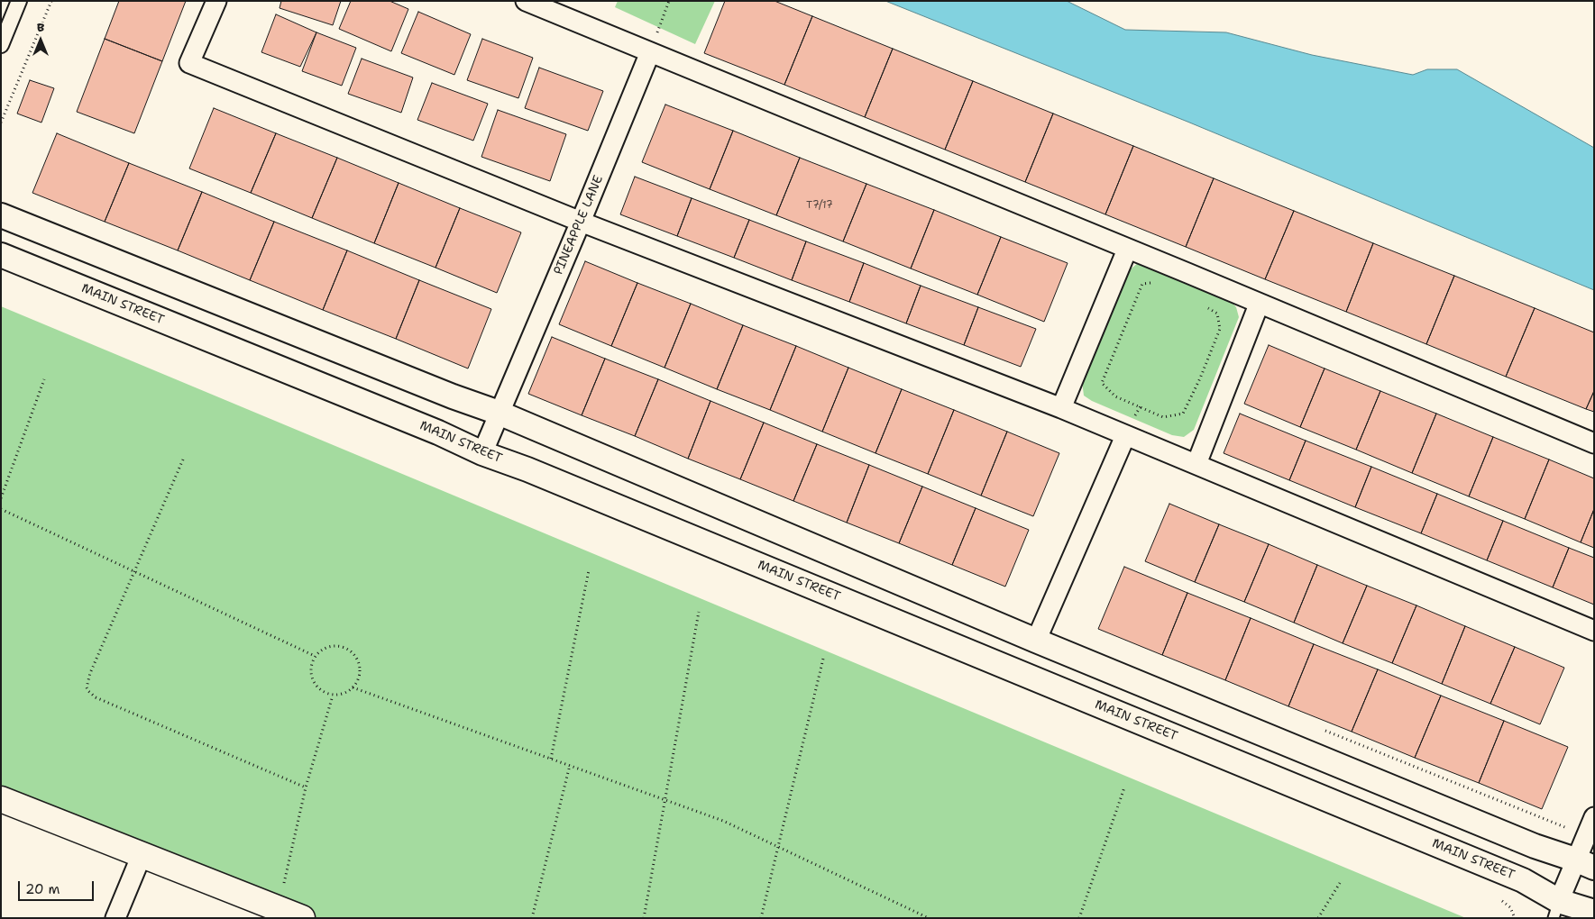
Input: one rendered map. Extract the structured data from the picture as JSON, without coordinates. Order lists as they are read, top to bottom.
{
  "streets": {
    "street": ["PINEAPPLE LANE", "MAIN STREET"]
  },
  "crossings": [
    ["PINEAPPLE LANE", "MAIN STREET"]
  ],
  "house_numbers": ["T7/17"],
  "scale_bar": "20 m",
  "north": "top"
}
